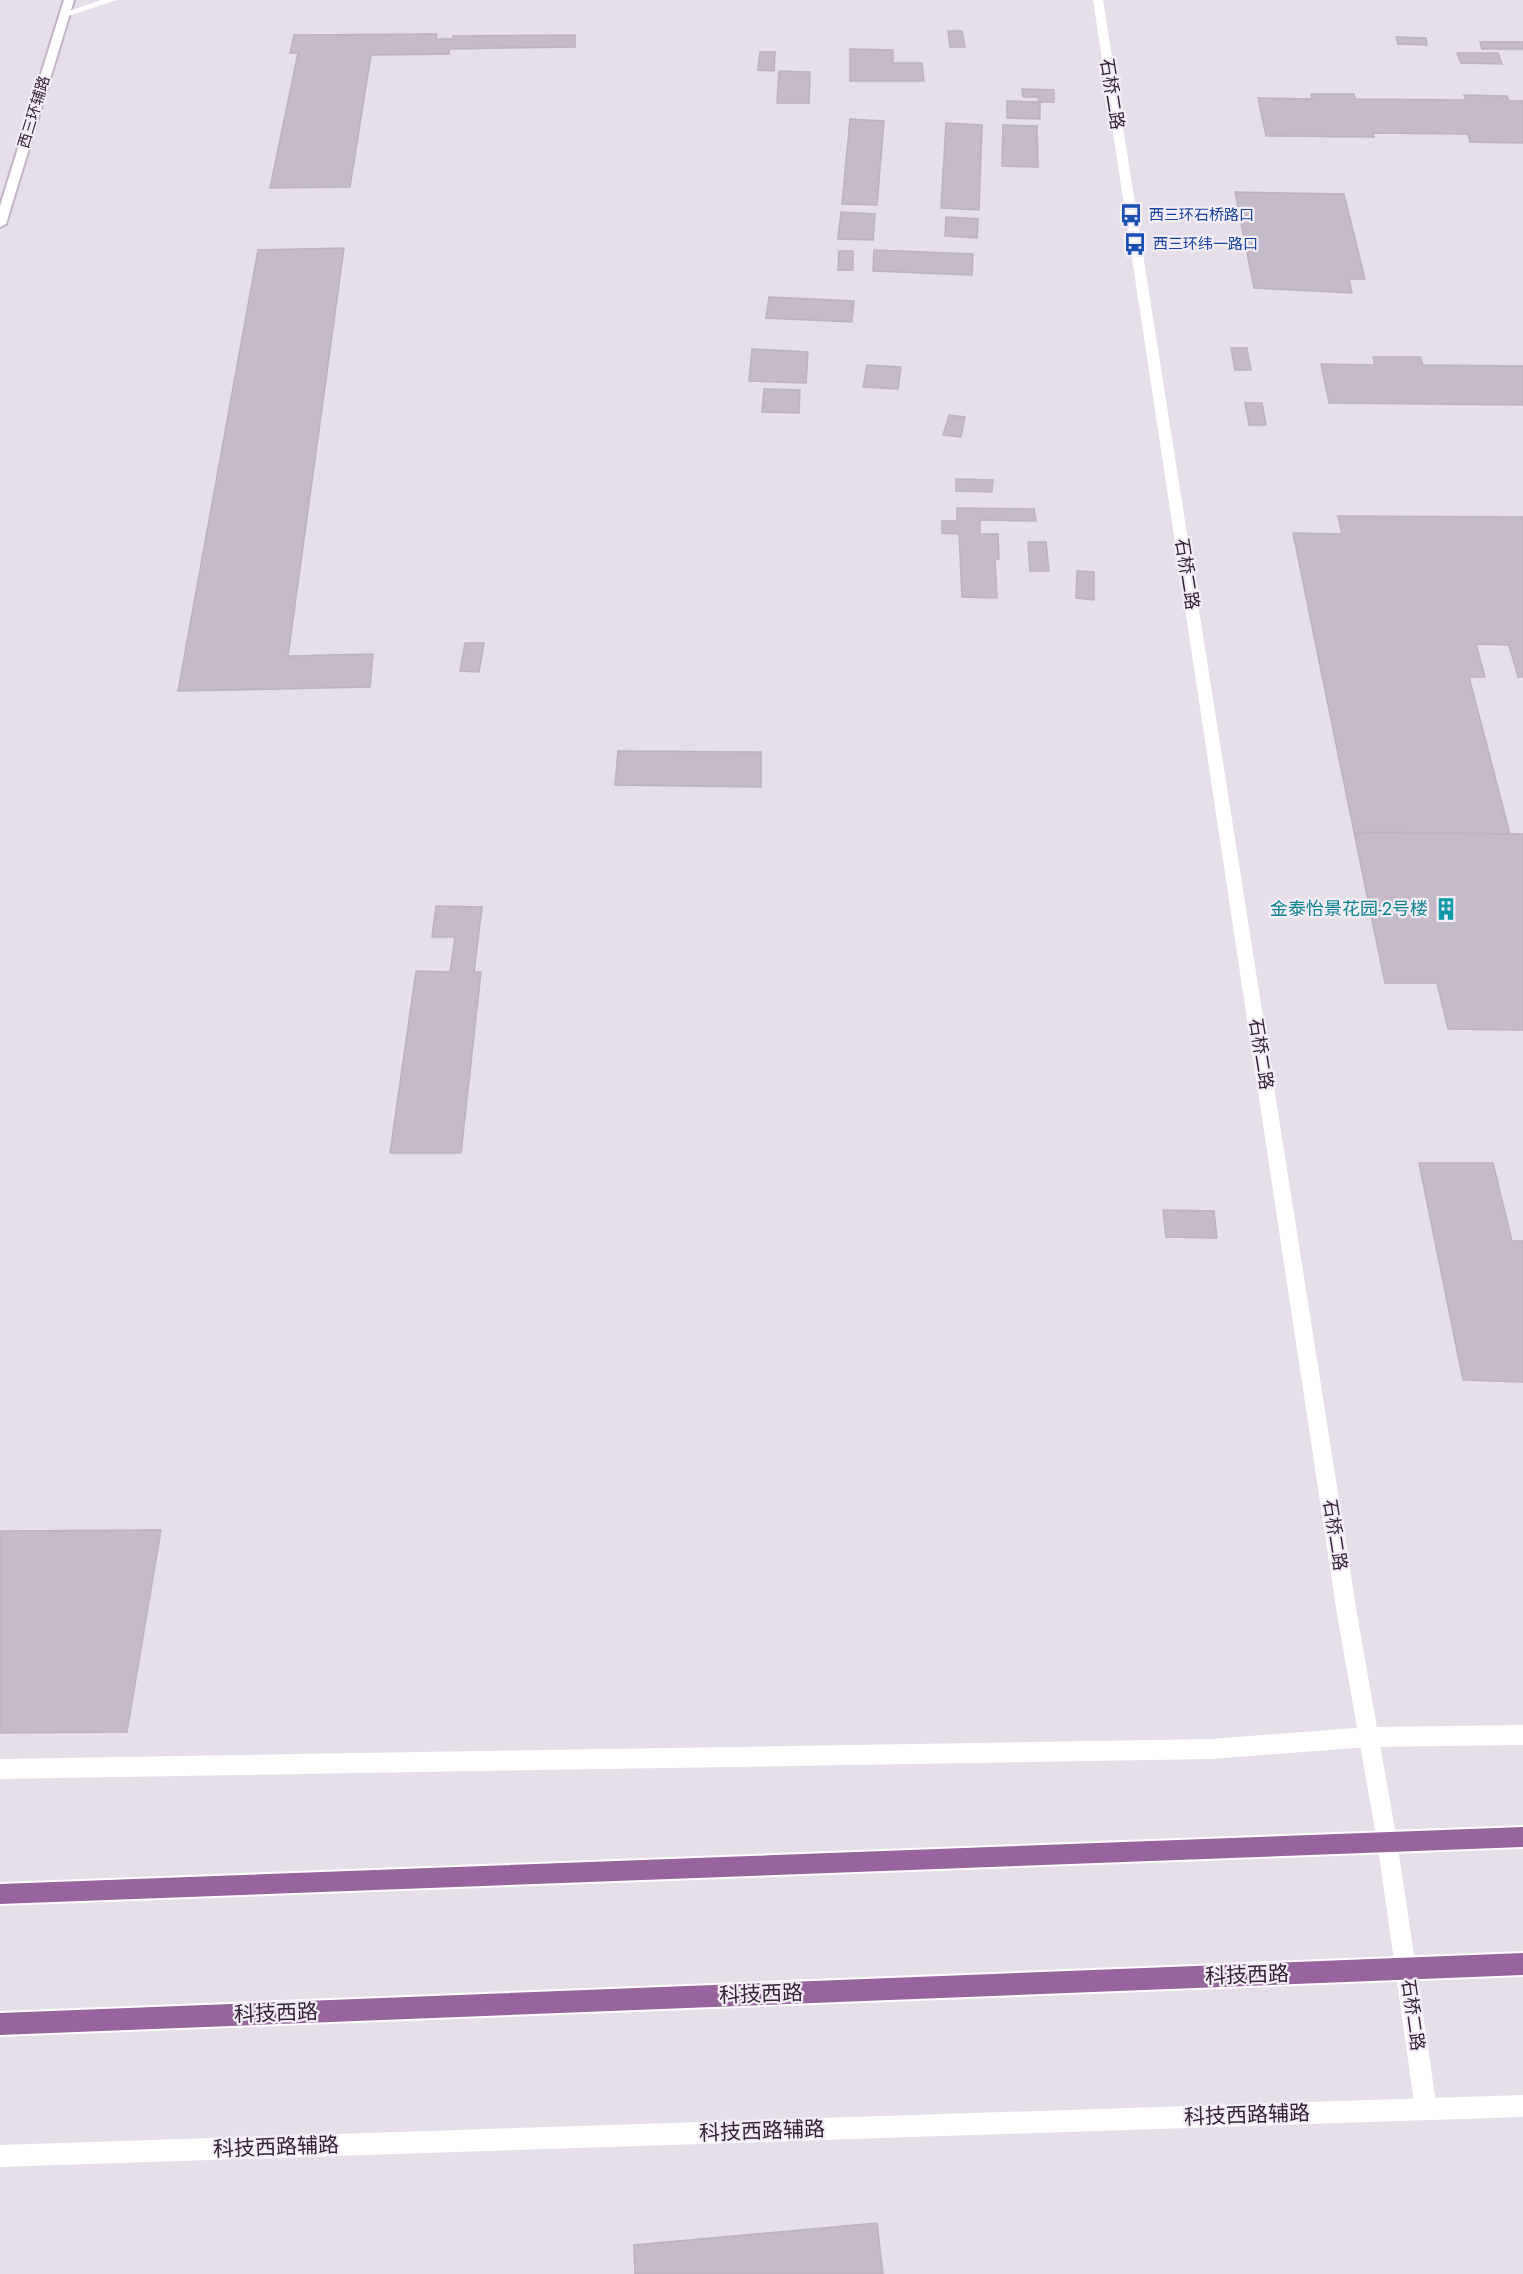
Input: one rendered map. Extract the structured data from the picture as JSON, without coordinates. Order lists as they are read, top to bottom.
{
  "streets": {
    "main road": ["科技西路"],
    "street": ["石桥二路", "西三环辅路", "科技西路辅路"]
  },
  "crossings": [
    ["石桥二路", "科技西路"],
    ["石桥二路", "科技西路辅路"]
  ],
  "places": {
    "bus stop": ["西三环石桥路口", "西三环纬一路口"],
    "building": ["金泰怡景花园-2号楼"]
  }
}
